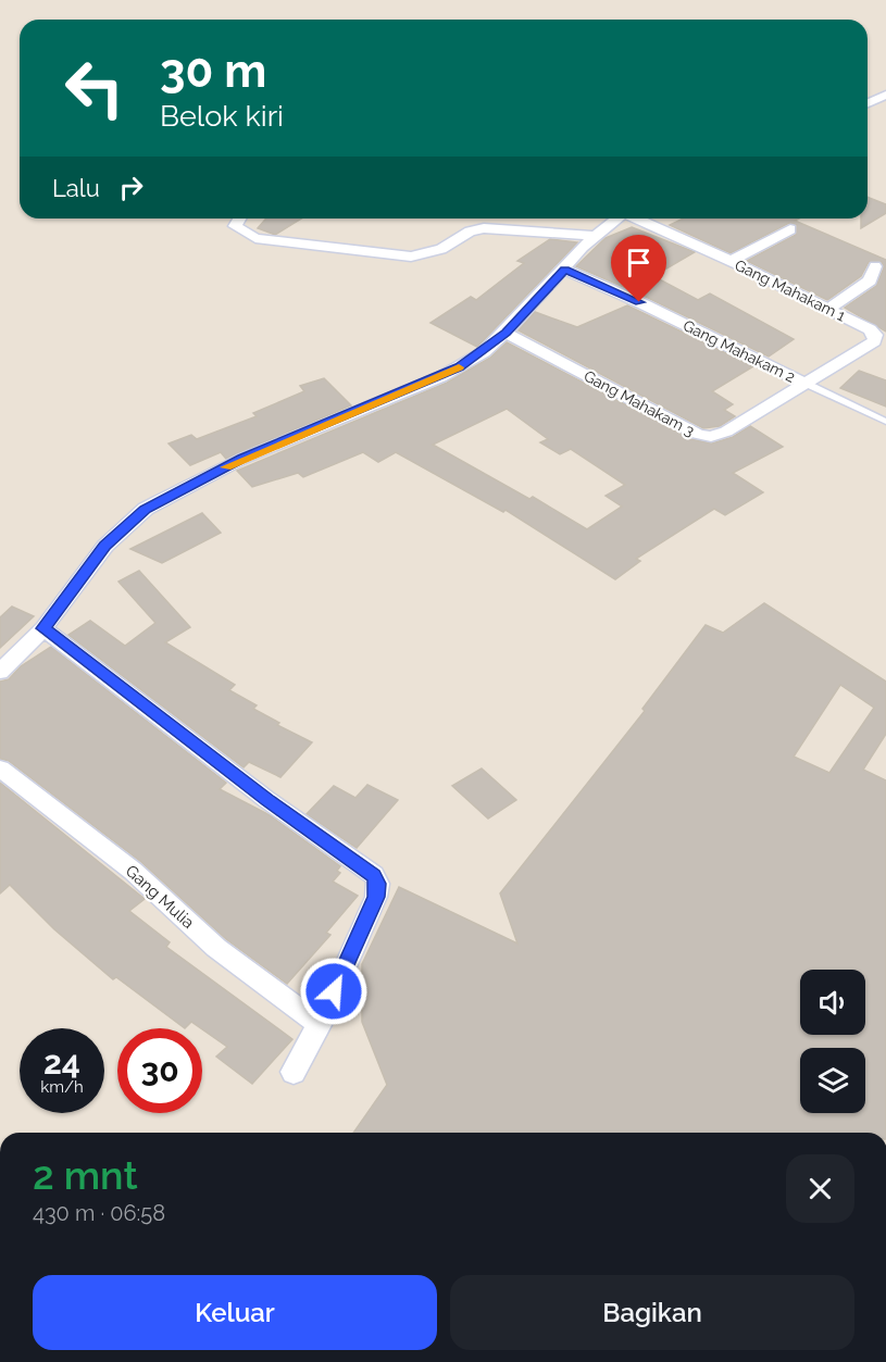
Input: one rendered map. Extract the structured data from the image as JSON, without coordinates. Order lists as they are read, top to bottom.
{
  "streets": {
    "street": [
      "Gang Mahakam 1",
      "Gang Mahakam 2",
      "Gang Mahakam 3",
      "Gang Mulia"
    ]
  },
  "crossings": [
    ["Gang Mahakam 1", "Gang Mahakam 2"],
    ["Gang Mahakam 1", "Gang Mahakam 3"],
    ["Gang Mahakam 2", "Gang Mahakam 3"]
  ],
  "page": {
    "turn": ["30 m", "Belok kiri"],
    "then": "Lalu",
    "speed": "24 km/h",
    "limit": "30",
    "heading": ["2 mnt", "430 m · 06:58"],
    "buttons": ["Keluar", "Bagikan"]
  }
}
